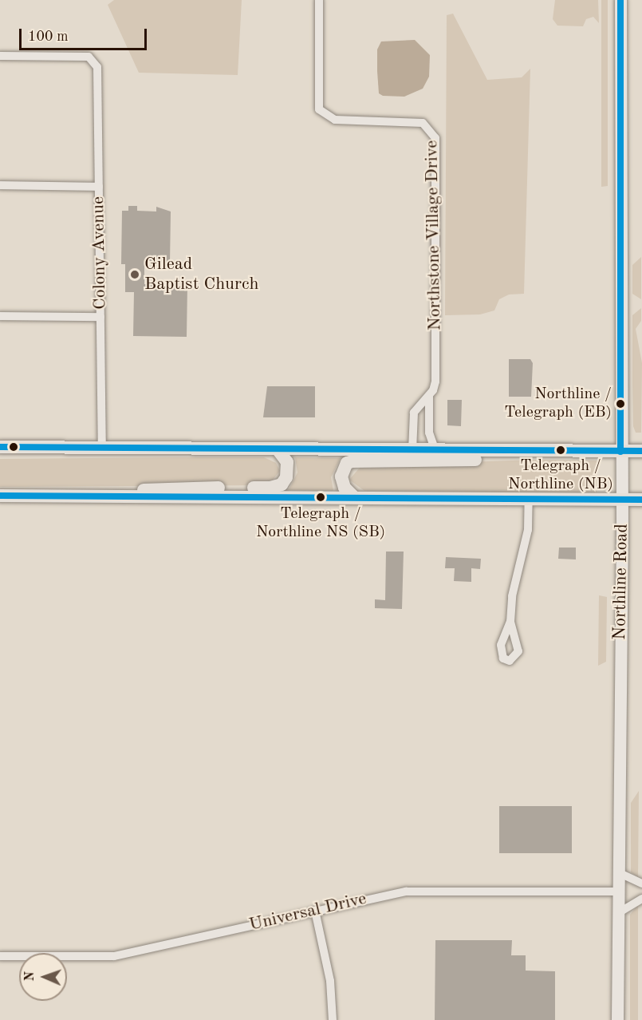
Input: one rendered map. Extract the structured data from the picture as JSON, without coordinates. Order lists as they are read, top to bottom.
{
  "streets": {
    "main road": ["Northline Road"],
    "street": ["Northstone Village Drive", "Colony Avenue", "Universal Drive"]
  },
  "crossings": [
    ["Northline Road", "Universal Drive"]
  ],
  "places": [
    "Gilead Baptist Church",
    "Northline / Telegraph (EB)",
    "Telegraph / Northline (NB)",
    "Telegraph / Northline NS (SB)"
  ],
  "scale_bar": "100 m",
  "north": "left"
}
